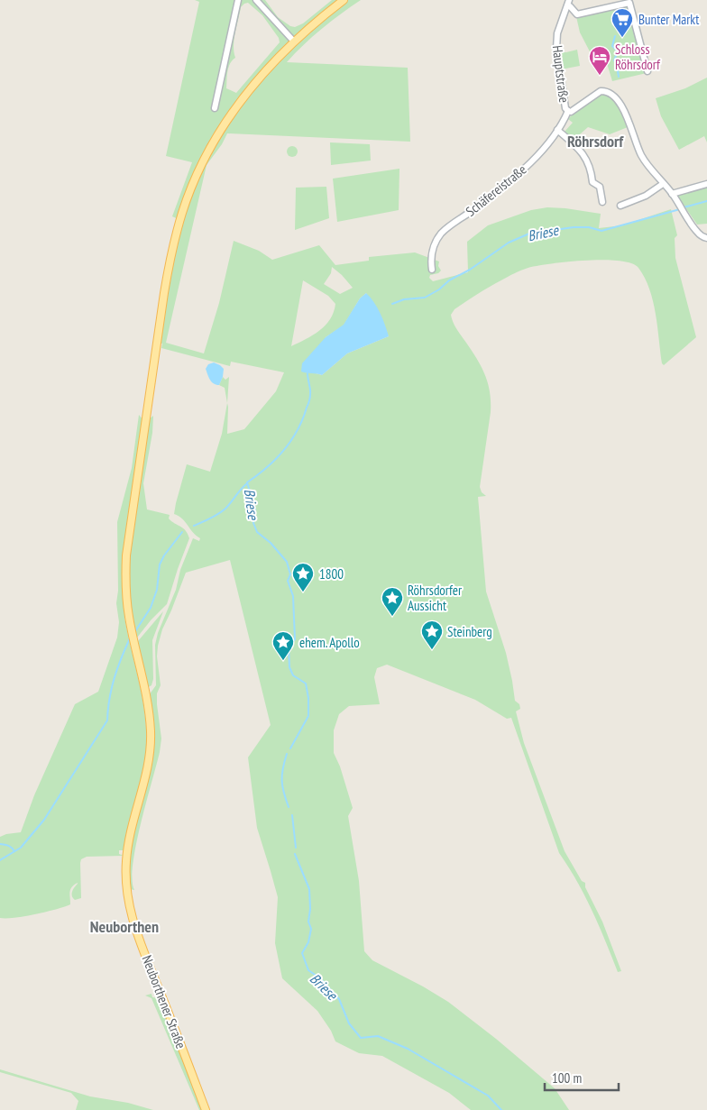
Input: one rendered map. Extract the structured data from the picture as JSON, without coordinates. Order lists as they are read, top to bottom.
{
  "streets": {
    "main road": ["Neuborthener Straße"],
    "street": ["Hauptstraße", "Schäfereistraße"]
  },
  "crossings": [
    ["Hauptstraße", "Schäfereistraße"]
  ],
  "districts": ["Röhrsdorf", "Neuborthen"],
  "water": ["Briese"],
  "places": {
    "supermarket": ["Bunter Markt"],
    "hotel": ["Schloss Röhrsdorf"],
    "place": [
      "1800",
      "Röhrsdorfer Aussicht",
      "Steinberg",
      "ehem. Apollo"
    ]
  },
  "scale_bar": "100 m"
}
